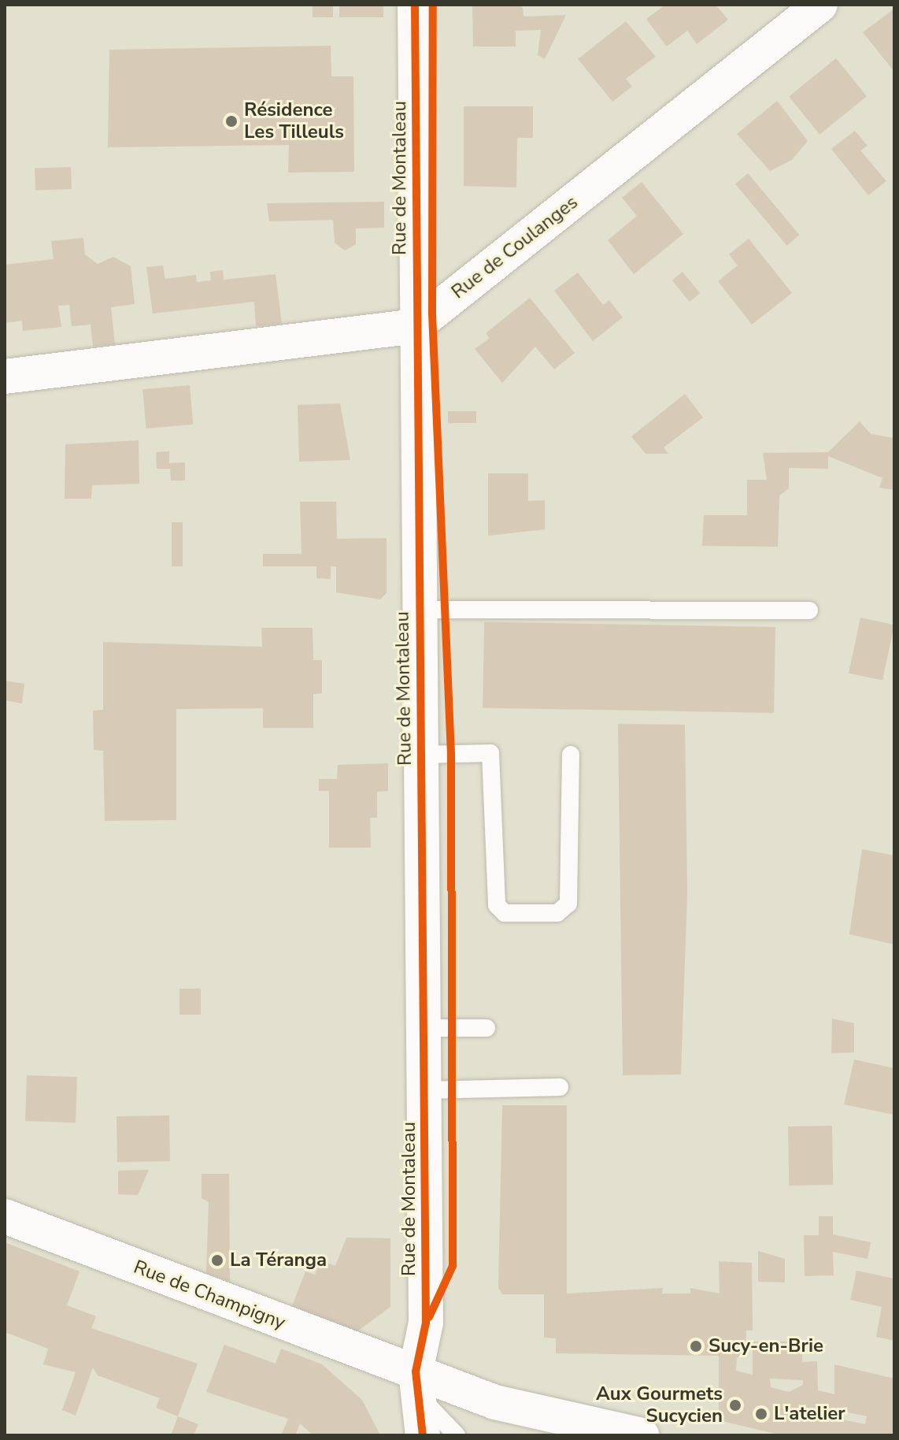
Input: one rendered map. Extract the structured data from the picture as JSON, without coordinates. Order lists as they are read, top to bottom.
{
  "streets": {
    "street": ["Rue de Montaleau", "Rue de Coulanges", "Rue de Champigny"]
  },
  "crossings": [
    ["Rue de Montaleau", "Rue de Coulanges"],
    ["Rue de Montaleau", "Rue de Champigny"]
  ],
  "places": [
    "Résidence Les Tilleuls",
    "La Téranga",
    "Sucy-en-Brie",
    "Aux Gourmets Sucycien",
    "L'atelier"
  ]
}
